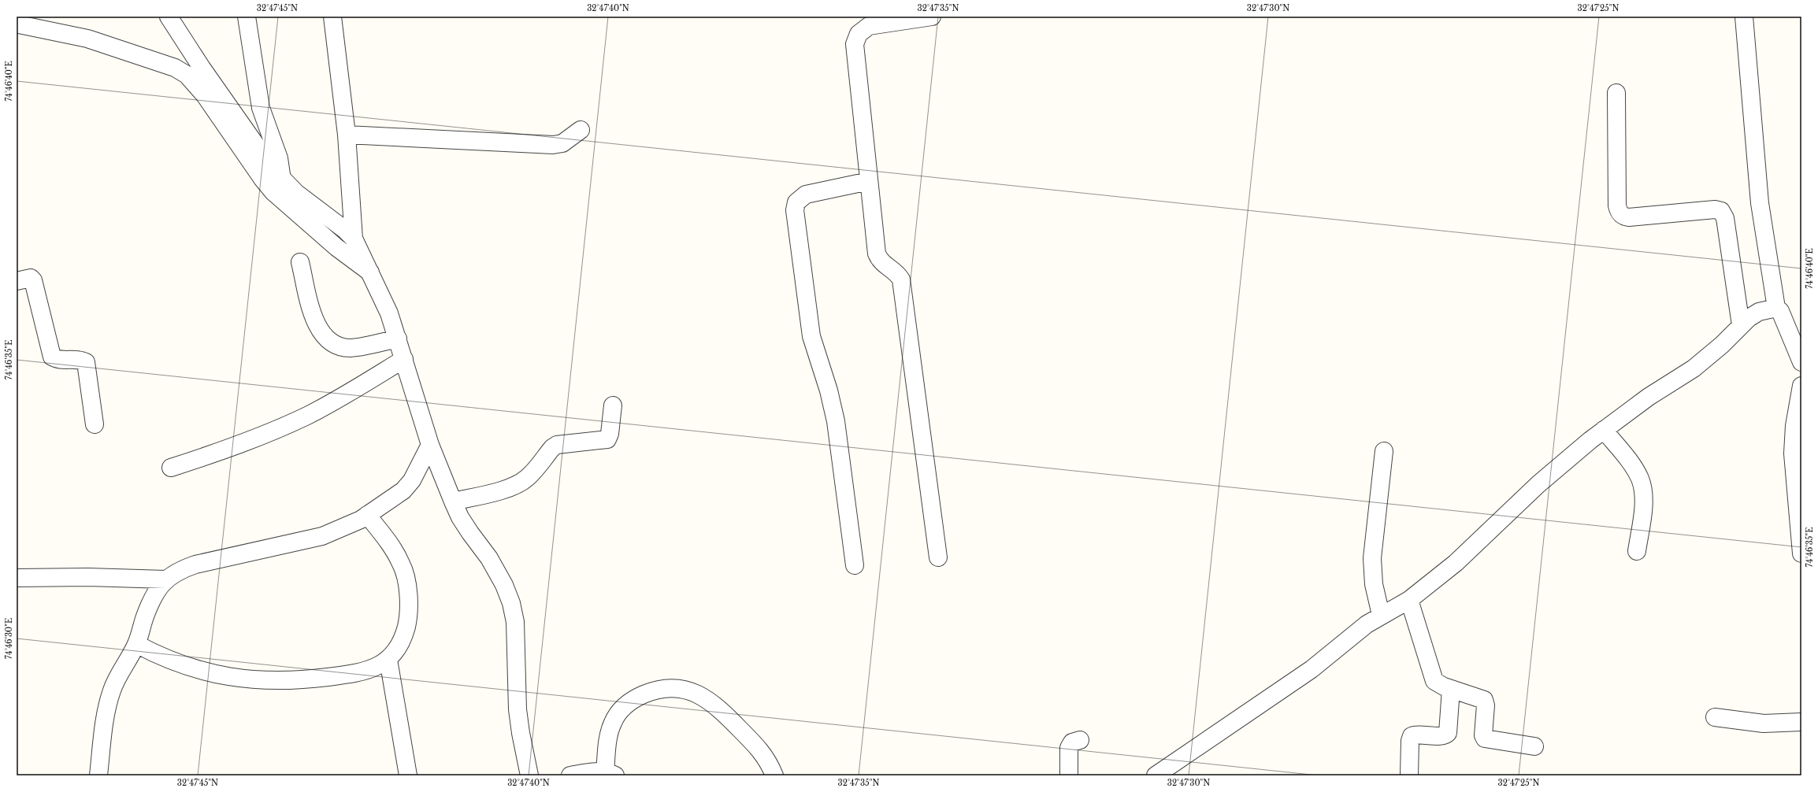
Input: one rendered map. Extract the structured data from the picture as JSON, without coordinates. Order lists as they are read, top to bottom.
{
  "coordinates": [
    "32°47'45\"N",
    "32°47'40\"N",
    "32°47'35\"N",
    "32°47'30\"N",
    "32°47'25\"N",
    "74°46'40\"E",
    "74°46'35\"E",
    "74°46'30\"E"
  ]
}
